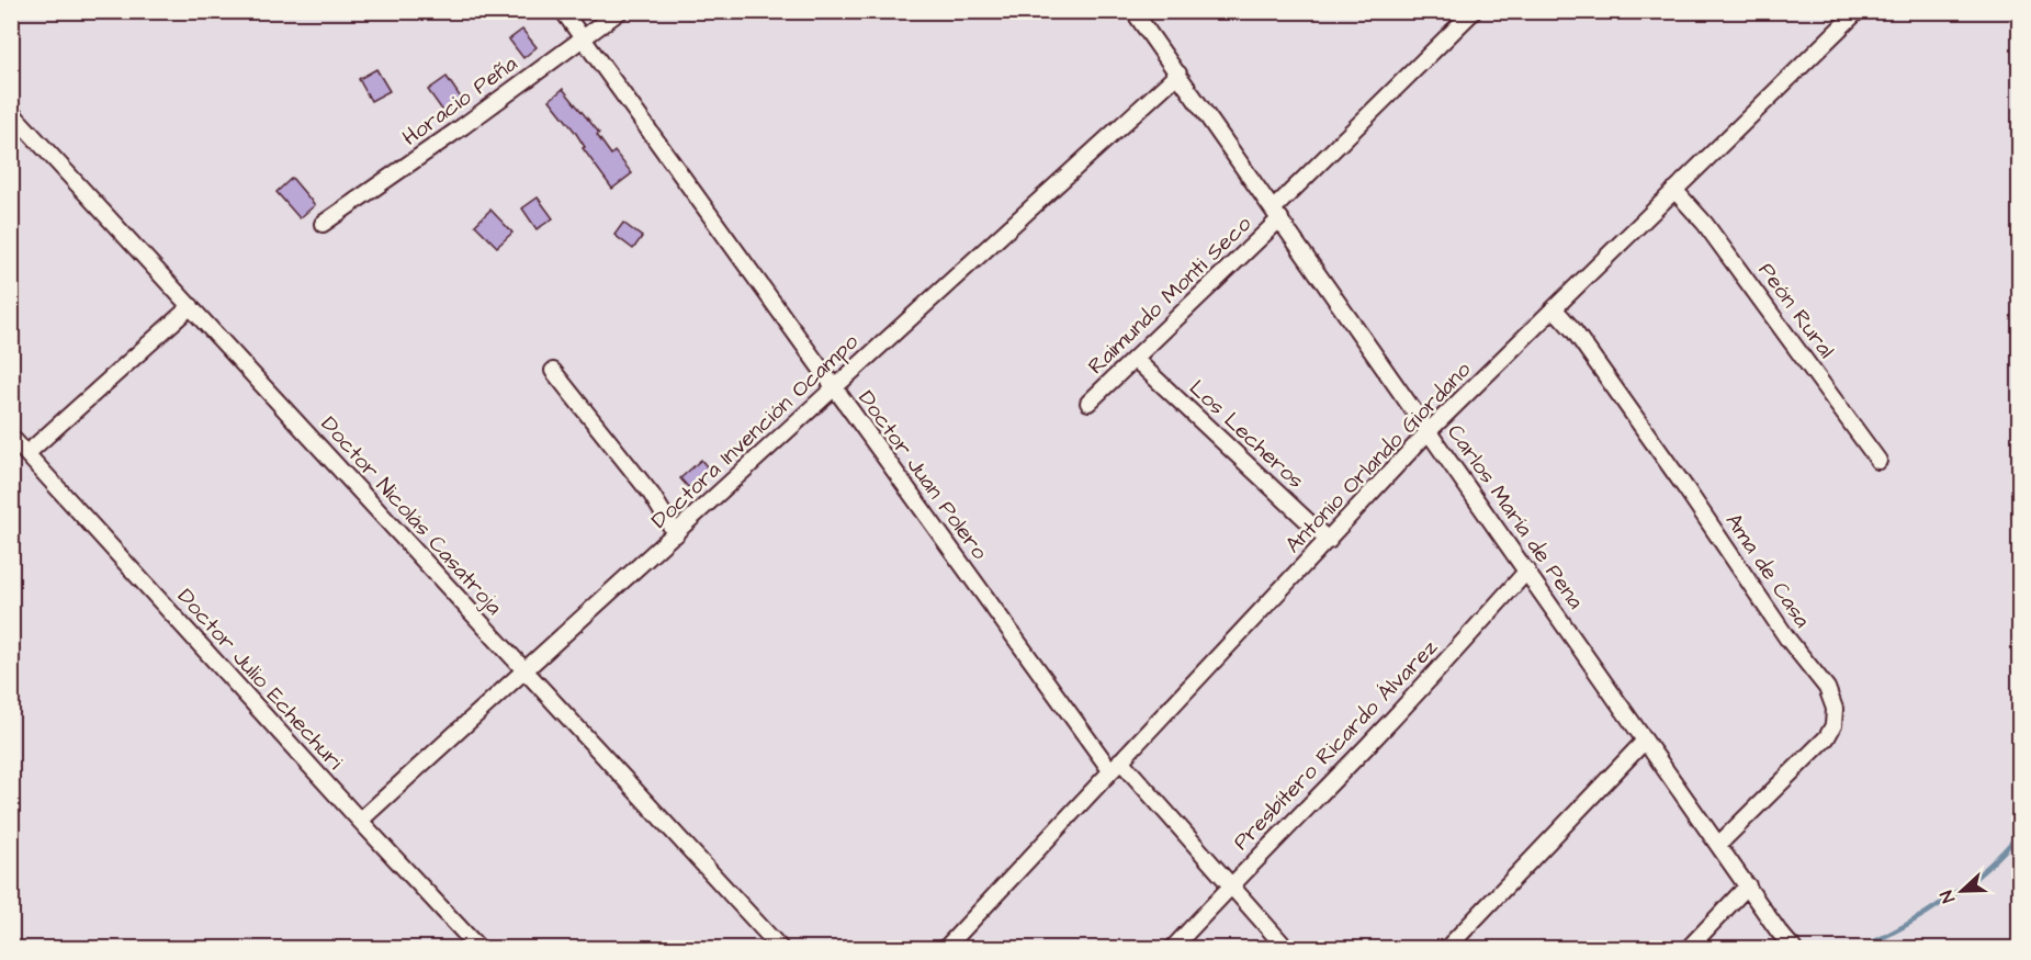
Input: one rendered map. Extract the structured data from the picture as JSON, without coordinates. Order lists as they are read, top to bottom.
{
  "streets": {
    "street": [
      "Horacio Peña",
      "Raimundo Monti Seco",
      "Peón Rural",
      "Doctora Invención Ocampo",
      "Los Lecheros",
      "Antonio Orlando Giordano",
      "Doctor Juan Polero",
      "Doctor Nicolás Casatroja",
      "Carlos María de Pena",
      "Ama de Casa",
      "Doctor Julio Echechuri",
      "Presbítero Ricardo Álvarez"
    ]
  },
  "crossings": [
    ["Horacio Peña", "Doctor Juan Polero"],
    ["Raimundo Monti Seco", "Los Lecheros"],
    ["Raimundo Monti Seco", "Carlos María de Pena"],
    ["Peón Rural", "Antonio Orlando Giordano"],
    ["Doctora Invención Ocampo", "Doctor Juan Polero"],
    ["Doctora Invención Ocampo", "Doctor Nicolás Casatroja"],
    ["Doctora Invención Ocampo", "Carlos María de Pena"],
    ["Doctora Invención Ocampo", "Doctor Julio Echechuri"],
    ["Los Lecheros", "Antonio Orlando Giordano"],
    ["Antonio Orlando Giordano", "Doctor Juan Polero"],
    ["Antonio Orlando Giordano", "Carlos María de Pena"],
    ["Antonio Orlando Giordano", "Ama de Casa"],
    ["Doctor Juan Polero", "Presbítero Ricardo Álvarez"],
    ["Carlos María de Pena", "Ama de Casa"],
    ["Carlos María de Pena", "Presbítero Ricardo Álvarez"]
  ],
  "north": "left"
}
